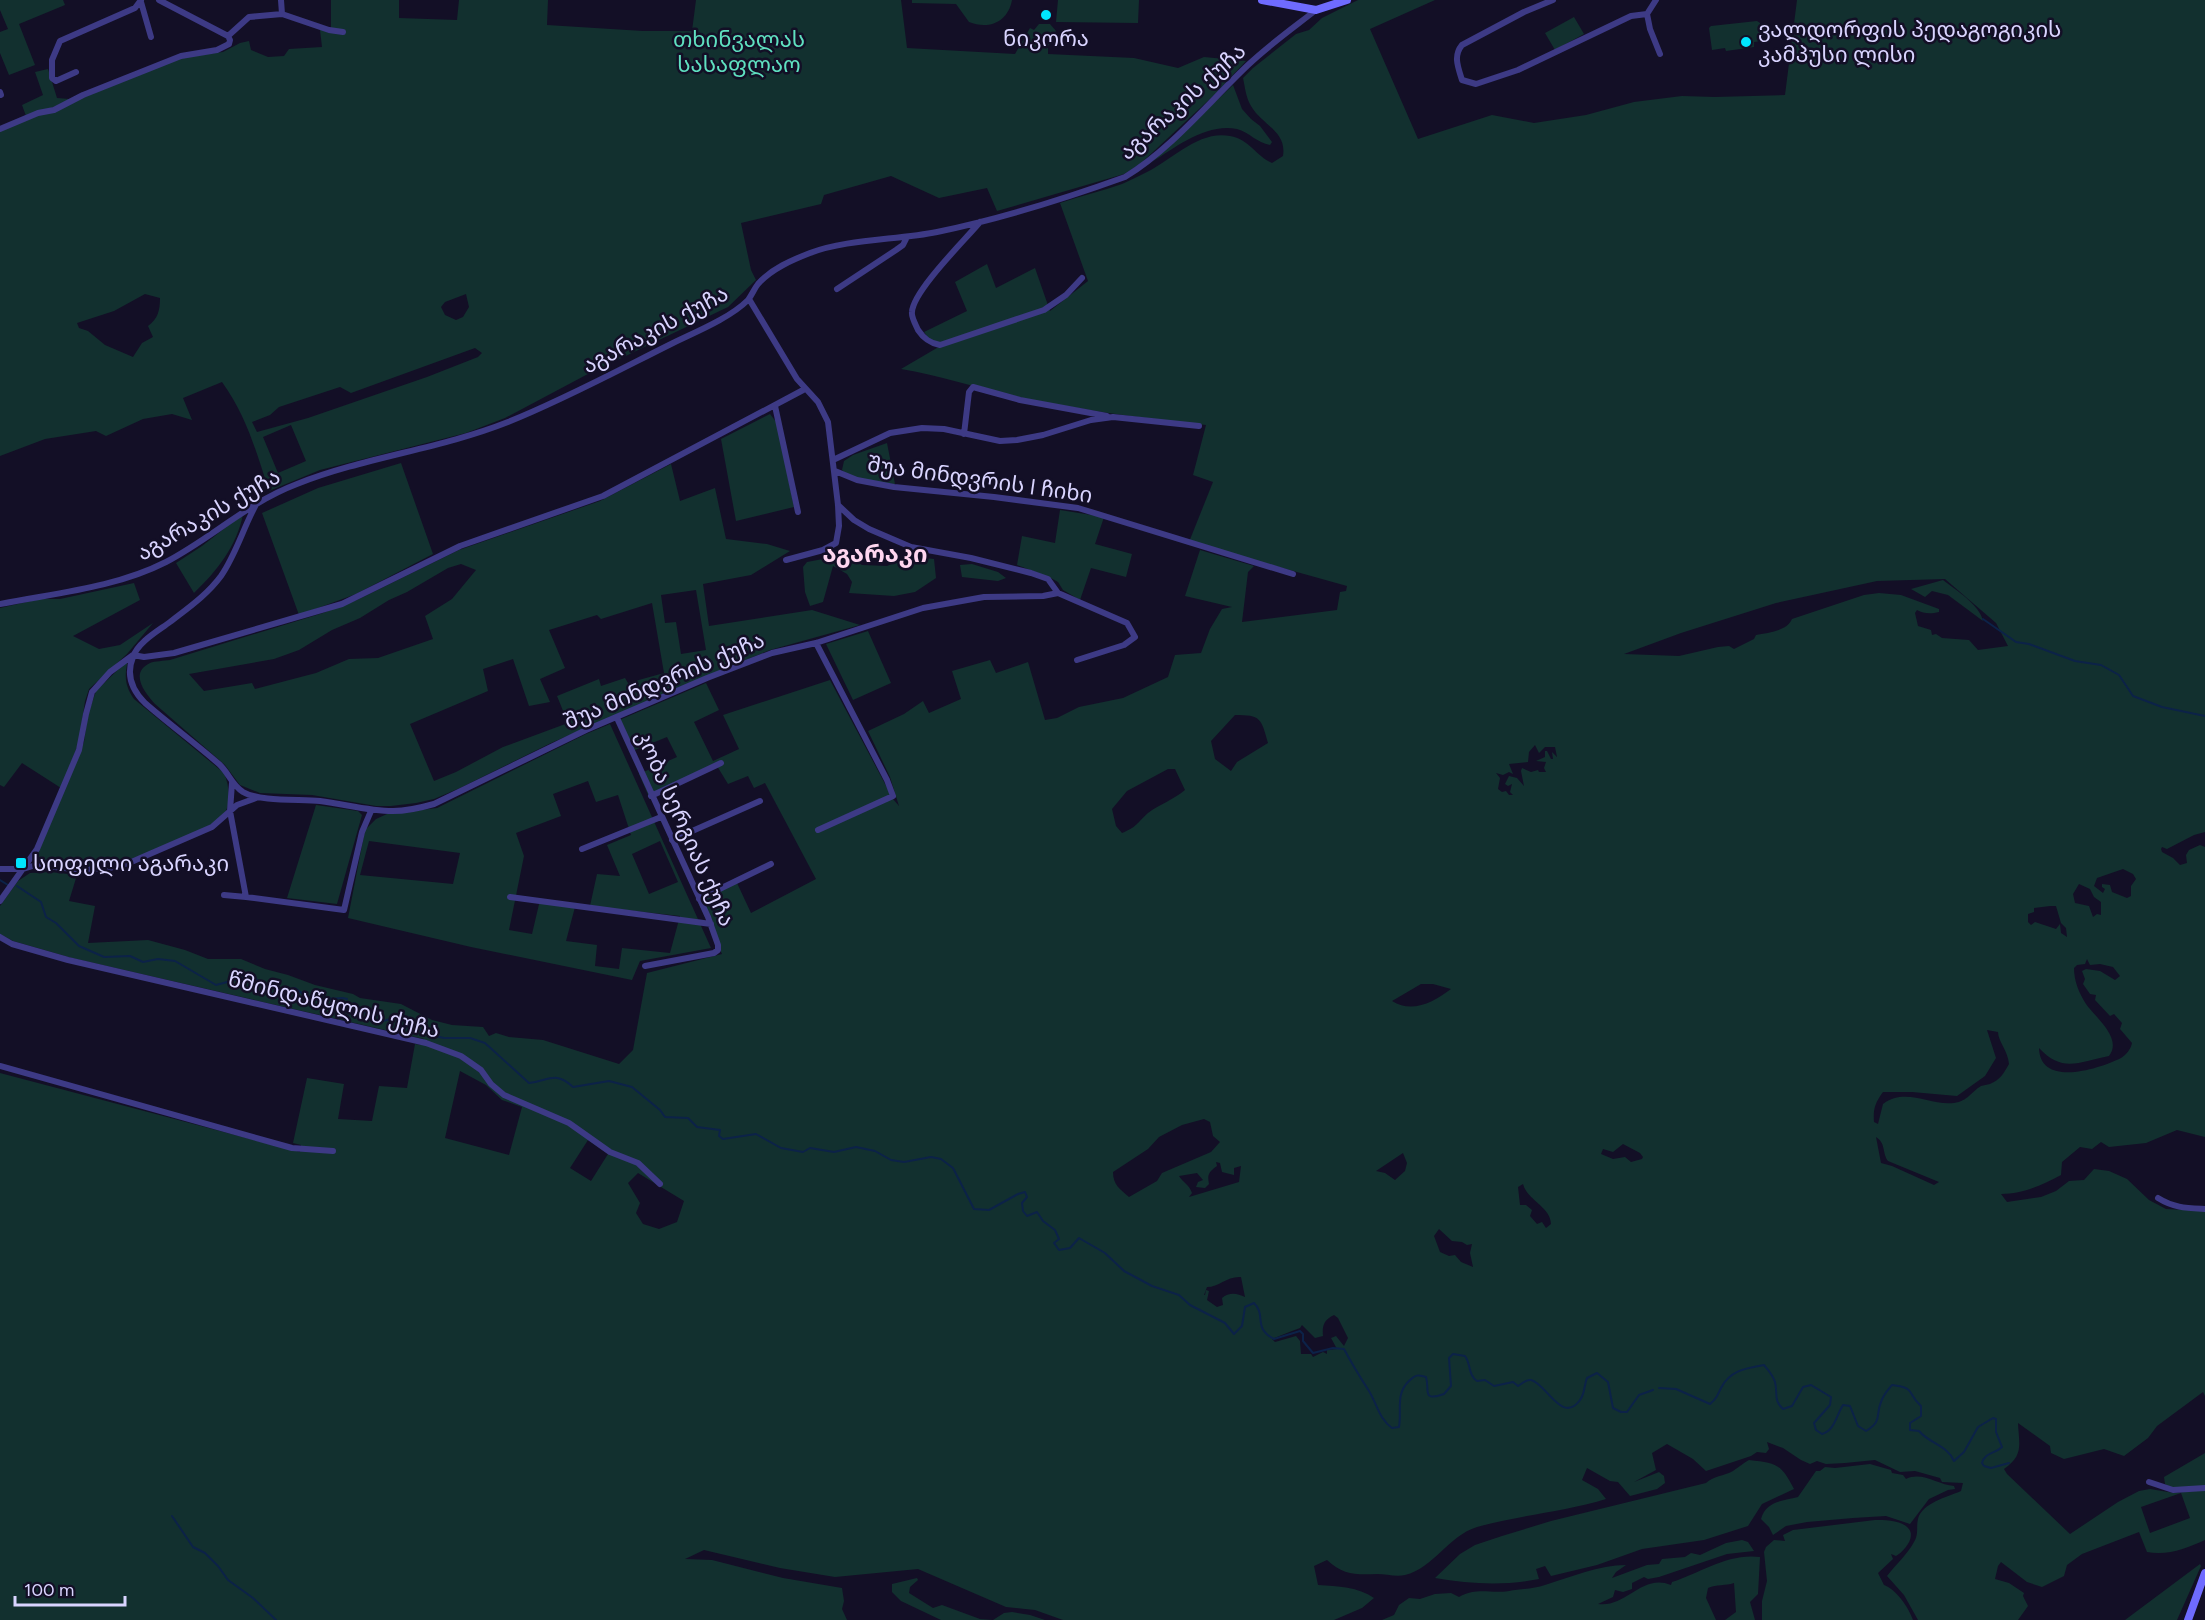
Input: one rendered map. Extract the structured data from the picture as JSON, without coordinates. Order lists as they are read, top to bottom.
{
  "streets": {
    "street": [
      "აგარაკის ქუჩა",
      "შუა მინდვრის I ჩიხი",
      "შუა მინდვრის ქუჩა",
      "კობა სერგიას ქუჩა",
      "წმინდაწყლის ქუჩა"
    ]
  },
  "crossings": [
    ["შუა მინდვრის ქუჩა", "კობა სერგიას ქუჩა"]
  ],
  "districts": ["აგარაკი"],
  "parks": ["თხინვალას სასაფლაო"],
  "places": {
    "other": ["ნიკორა", "ვალდორფის პედაგოგიკის კამპუსი ლისი"],
    "transit": ["სოფელი აგარაკი"]
  },
  "scale_bar": "100 m"
}
